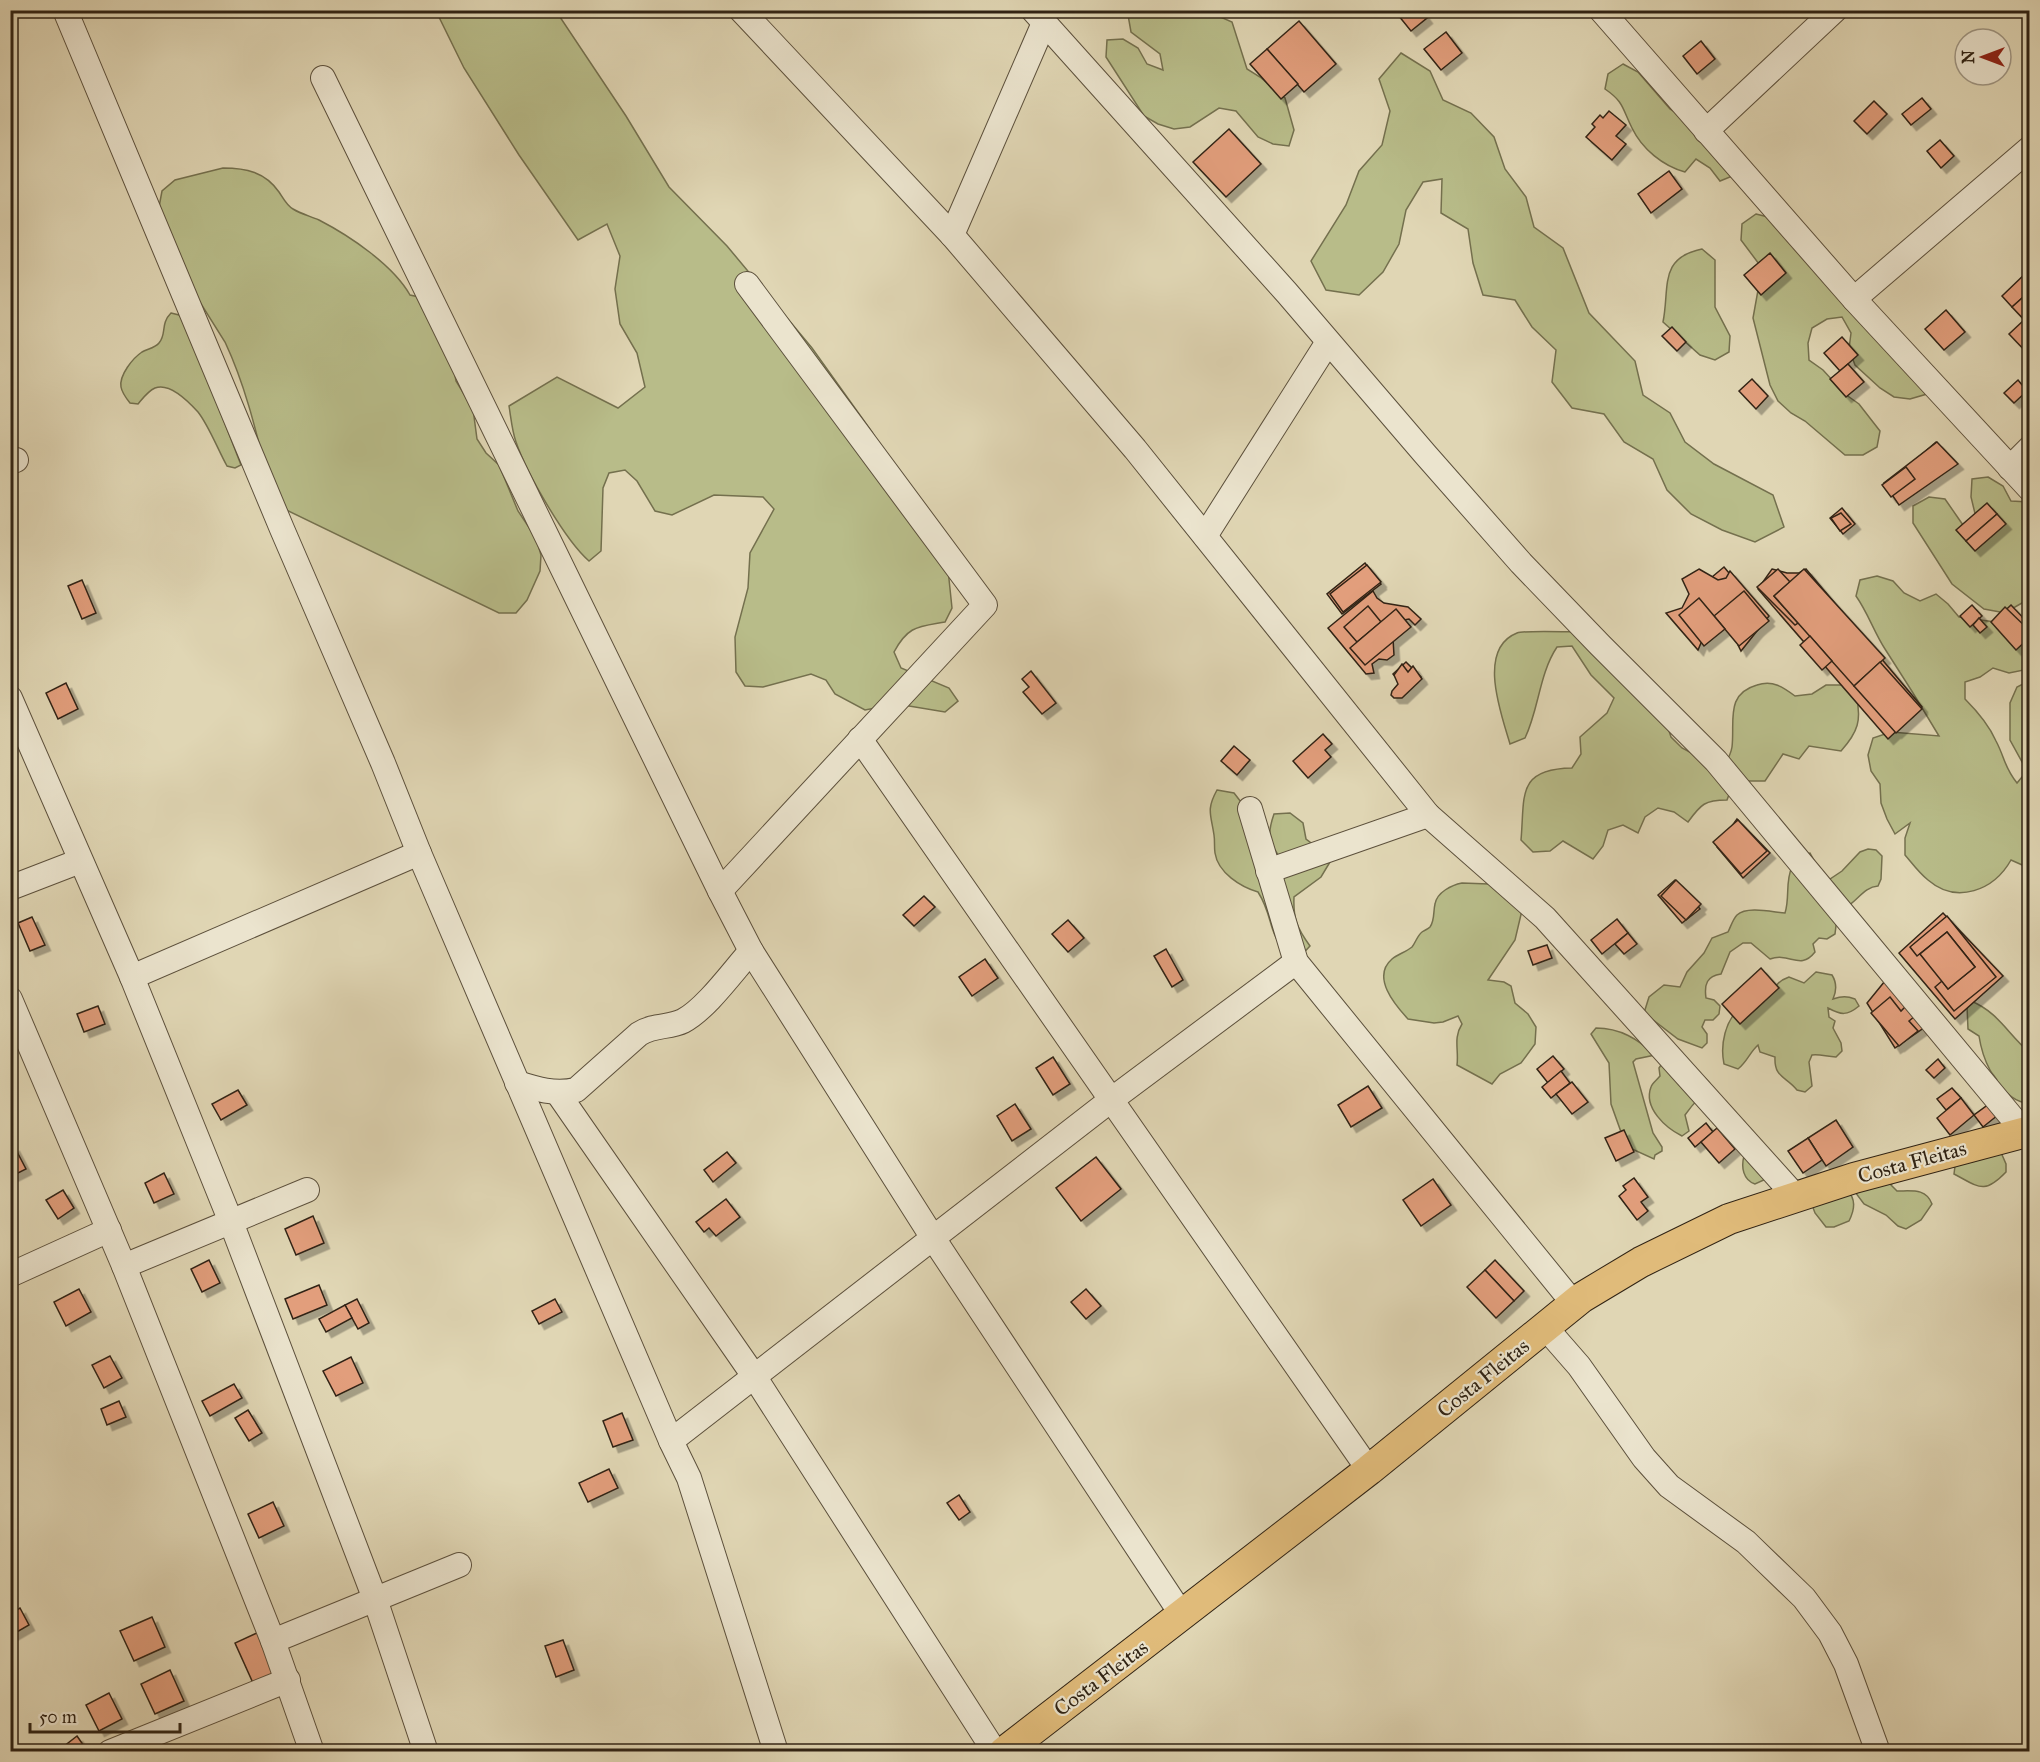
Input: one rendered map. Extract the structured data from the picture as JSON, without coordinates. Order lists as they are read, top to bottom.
{
  "streets": {
    "main road": ["Costa Fleitas"]
  },
  "scale_bar": "50 m",
  "north": "left"
}
